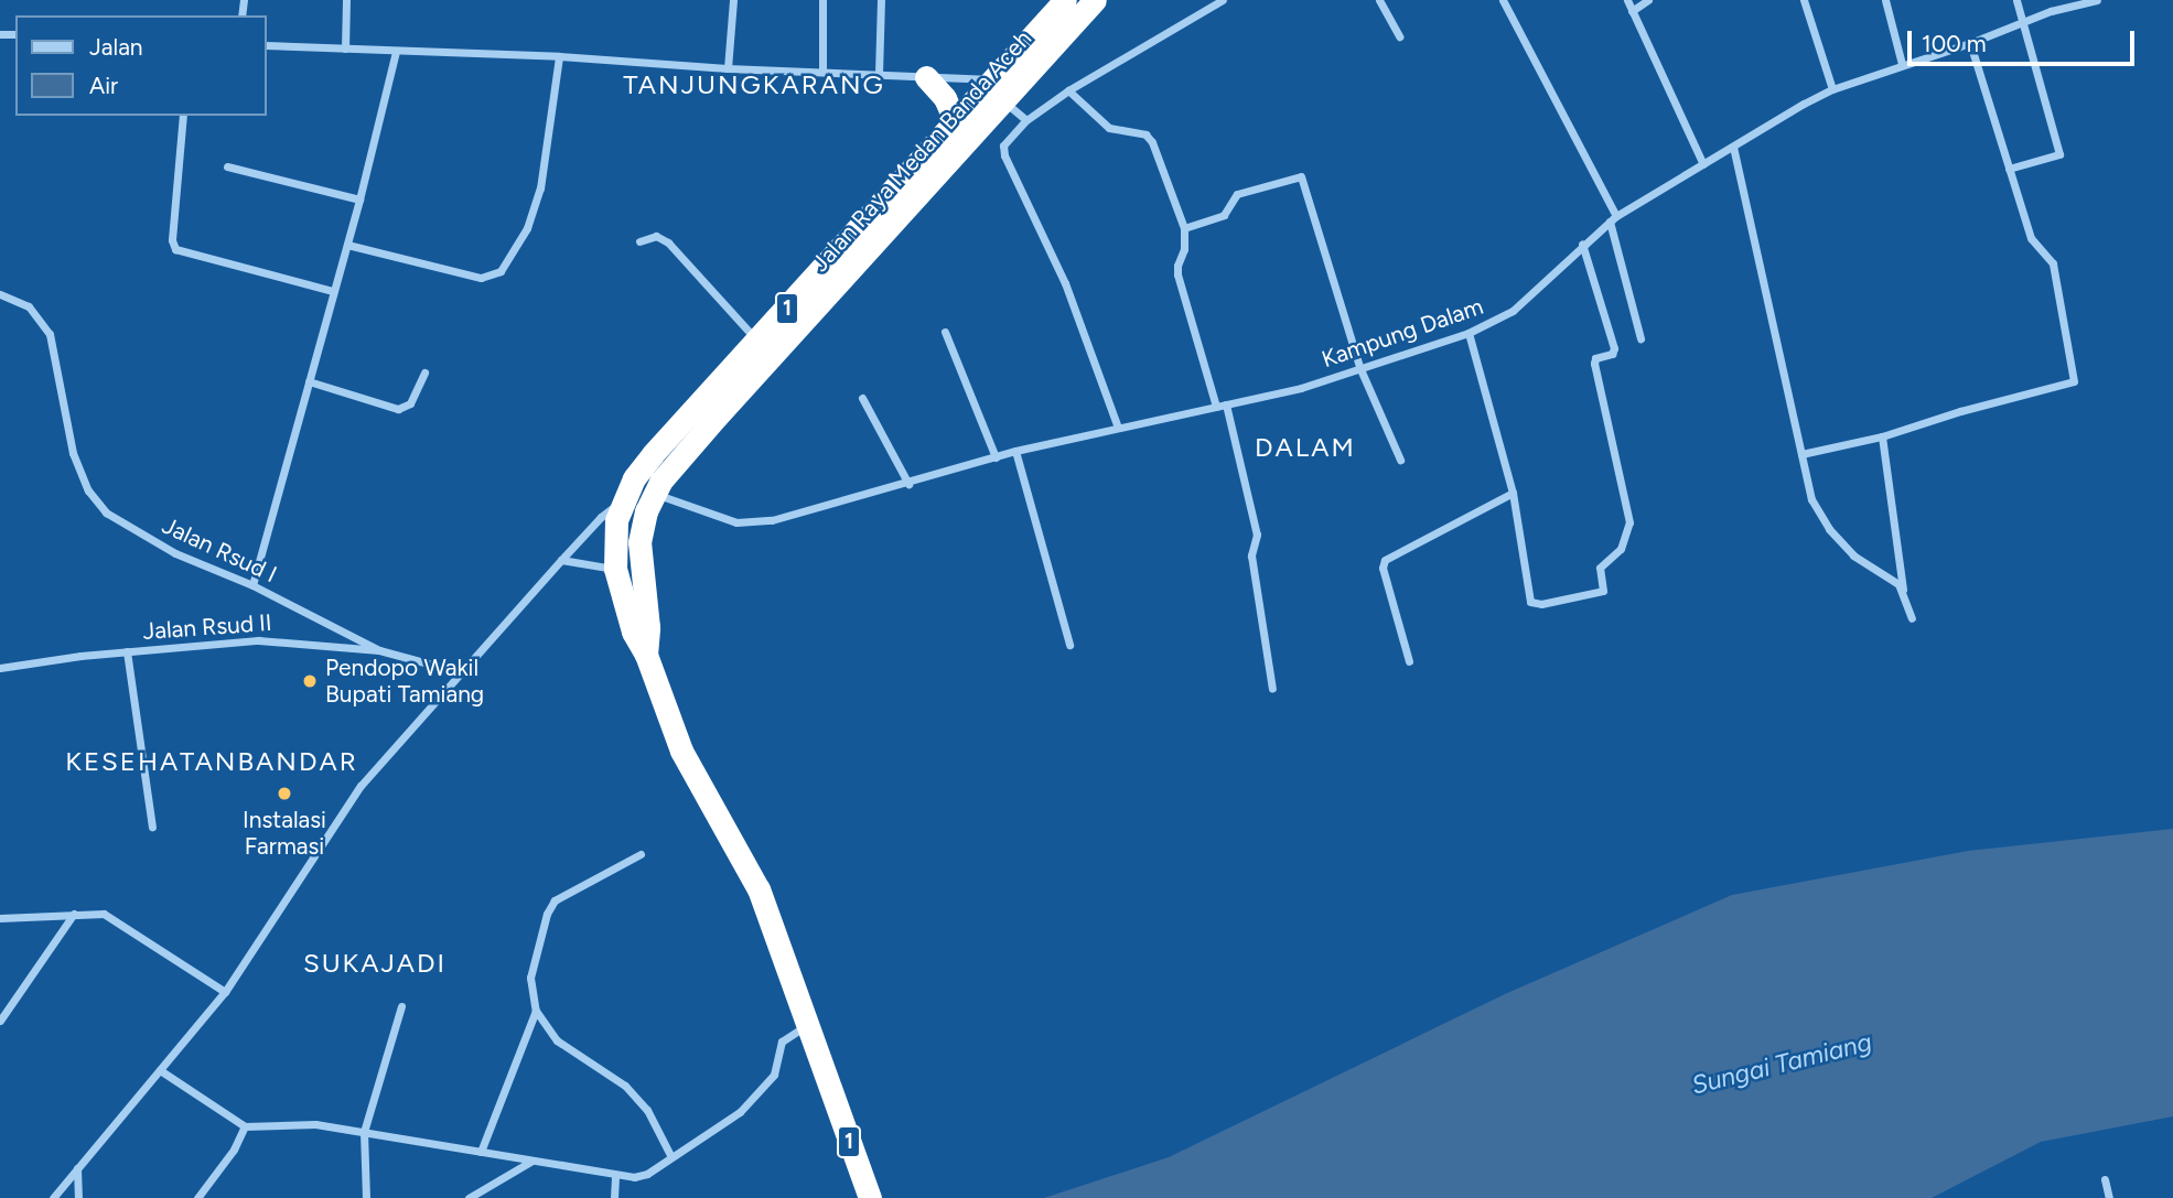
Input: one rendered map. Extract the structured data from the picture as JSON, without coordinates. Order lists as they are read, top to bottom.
{
  "streets": {
    "highway": ["Jalan Raya Medan Banda Aceh", "1"],
    "street": ["Kampung Dalam", "Jalan Rsud I", "Jalan Rsud II"]
  },
  "crossings": [
    ["Jalan Raya Medan Banda Aceh", "Kampung Dalam"],
    ["Jalan Rsud I", "Jalan Rsud II"]
  ],
  "districts": [
    "TANJUNGKARANG",
    "DALAM",
    "KESEHATANBANDAR",
    "SUKAJADI"
  ],
  "water": ["Sungai Tamiang"],
  "places": ["Pendopo Wakil Bupati Tamiang", "Instalasi Farmasi"],
  "legend": ["Jalan", "Air"],
  "scale_bar": "100 m"
}
